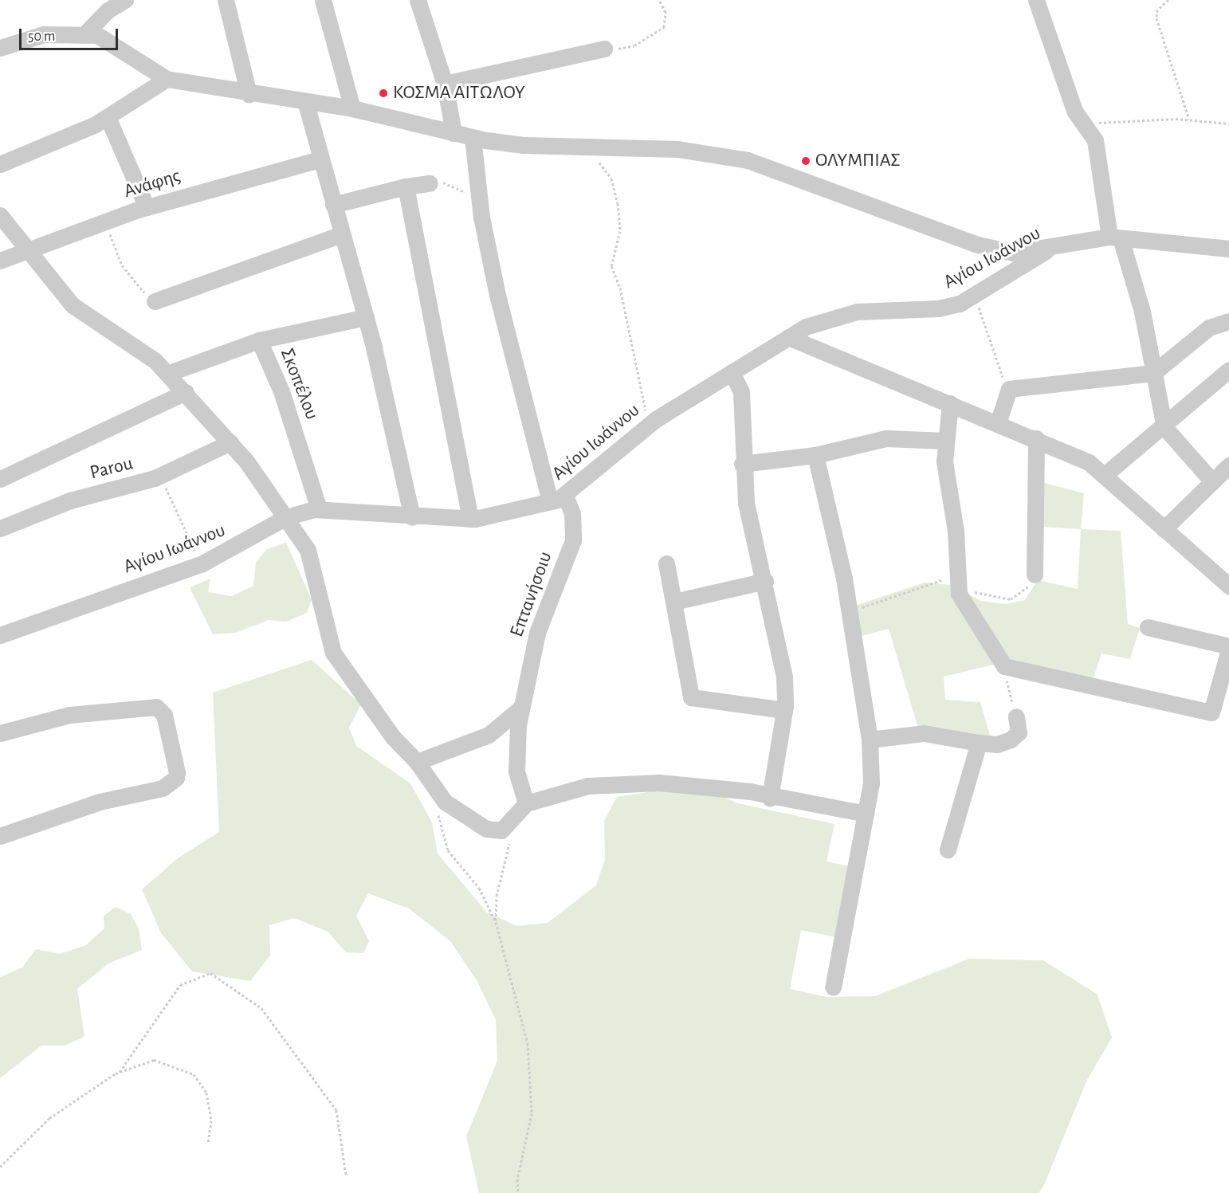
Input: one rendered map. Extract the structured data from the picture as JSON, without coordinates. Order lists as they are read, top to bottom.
{
  "streets": {
    "street": [
      "Ανάφης",
      "Αγίου Ιωάννου",
      "Σκοπέλου",
      "Parou",
      "Επτανήσοιυ"
    ]
  },
  "crossings": [
    ["Αγίου Ιωάννου", "Σκοπέλου"],
    ["Αγίου Ιωάννου", "Επτανήσοιυ"]
  ],
  "places": ["ΚΟΣΜΑ ΑΙΤΩΛΟΥ", "ΟΛΥΜΠΙΑΣ"],
  "scale_bar": "50 m"
}
